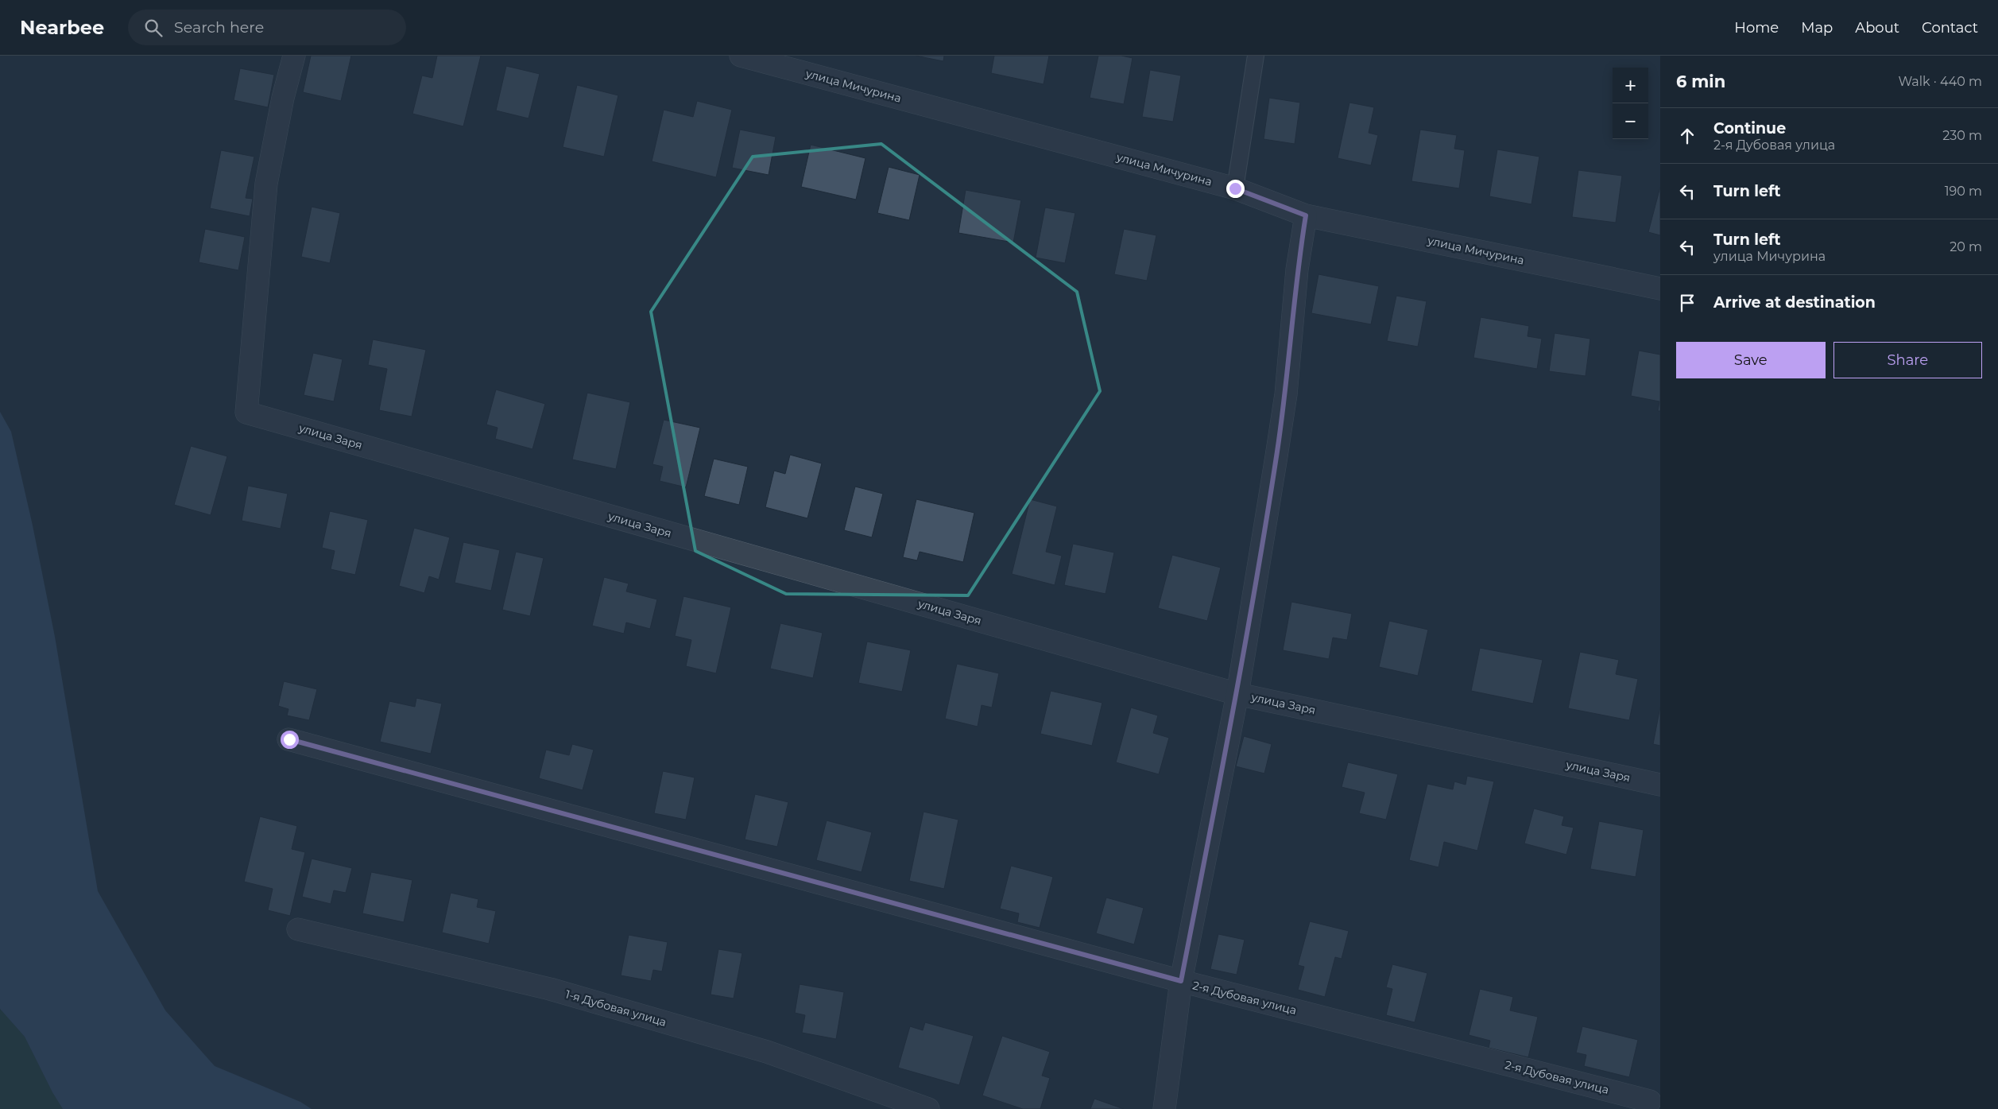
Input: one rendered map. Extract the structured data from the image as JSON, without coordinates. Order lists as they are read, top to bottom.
{
  "streets": {
    "street": [
      "улица Мичурина",
      "улица Заря",
      "2-я Дубовая улица",
      "1-я Дубовая улица"
    ]
  },
  "page": {
    "header": "Nearbee",
    "search": "Search here",
    "nav": [
      "Home",
      "Map",
      "About",
      "Contact"
    ],
    "heading": ["6 min", "Walk · 440 m"],
    "map_buttons": ["+", "−"],
    "list": [
      ["Continue", "2-я Дубовая улица", "230 m"],
      ["Turn left", "190 m"],
      ["Turn left", "улица Мичурина", "20 m"],
      "Arrive at destination"
    ],
    "buttons": ["Save", "Share"]
  }
}
